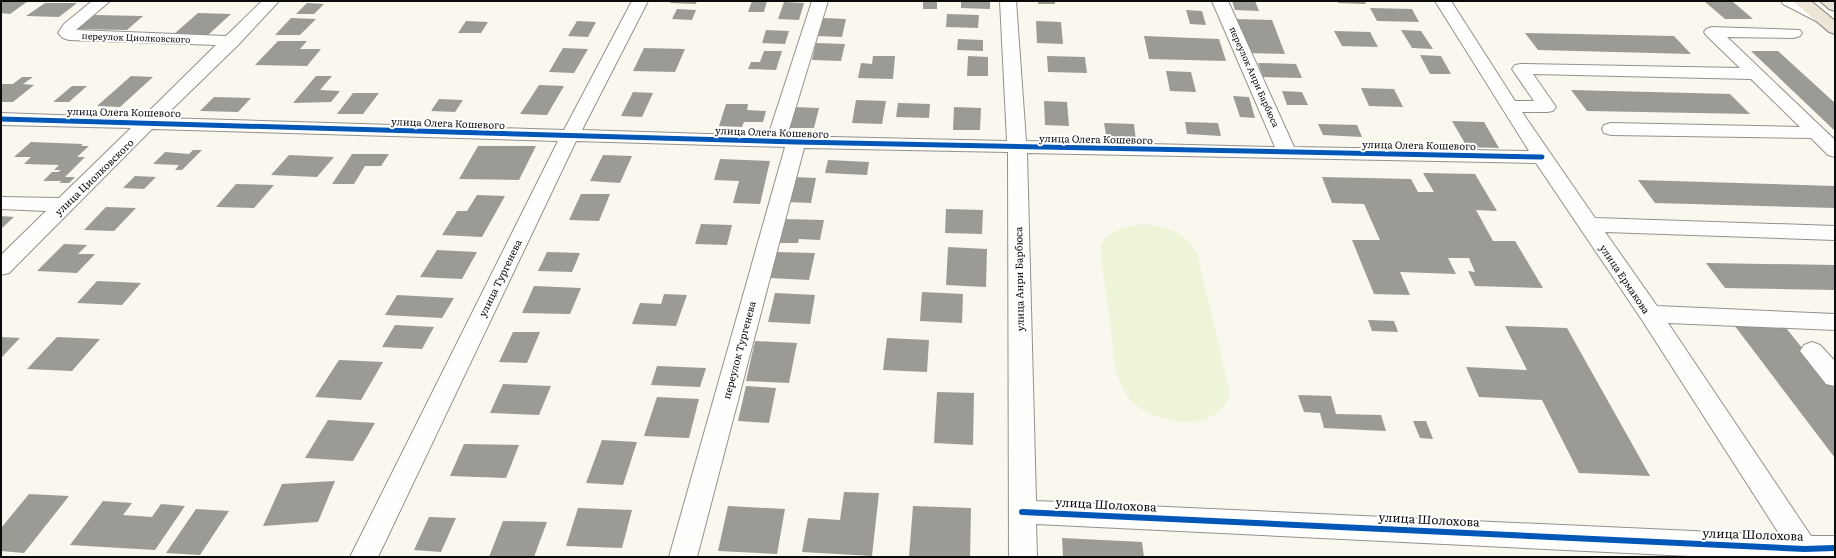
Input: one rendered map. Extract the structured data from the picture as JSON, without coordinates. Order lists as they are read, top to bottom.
{
  "streets": {
    "street": [
      "переулок Циолковского",
      "переулок Анри Барбюса",
      "улица Олега Кошевого",
      "улица Циолковского",
      "улица Тургенева",
      "улица Анри Барбюса",
      "улица Ермакова",
      "переулок Тургенева",
      "улица Шолохова"
    ]
  },
  "crossings": [
    ["переулок Циолковского", "улица Циолковского"],
    ["переулок Анри Барбюса", "улица Олега Кошевого"],
    ["улица Олега Кошевого", "улица Циолковского"],
    ["улица Олега Кошевого", "улица Тургенева"],
    ["улица Олега Кошевого", "улица Анри Барбюса"],
    ["улица Олега Кошевого", "улица Ермакова"],
    ["улица Олега Кошевого", "переулок Тургенева"],
    ["улица Анри Барбюса", "улица Шолохова"],
    ["улица Ермакова", "улица Шолохова"]
  ]
}
